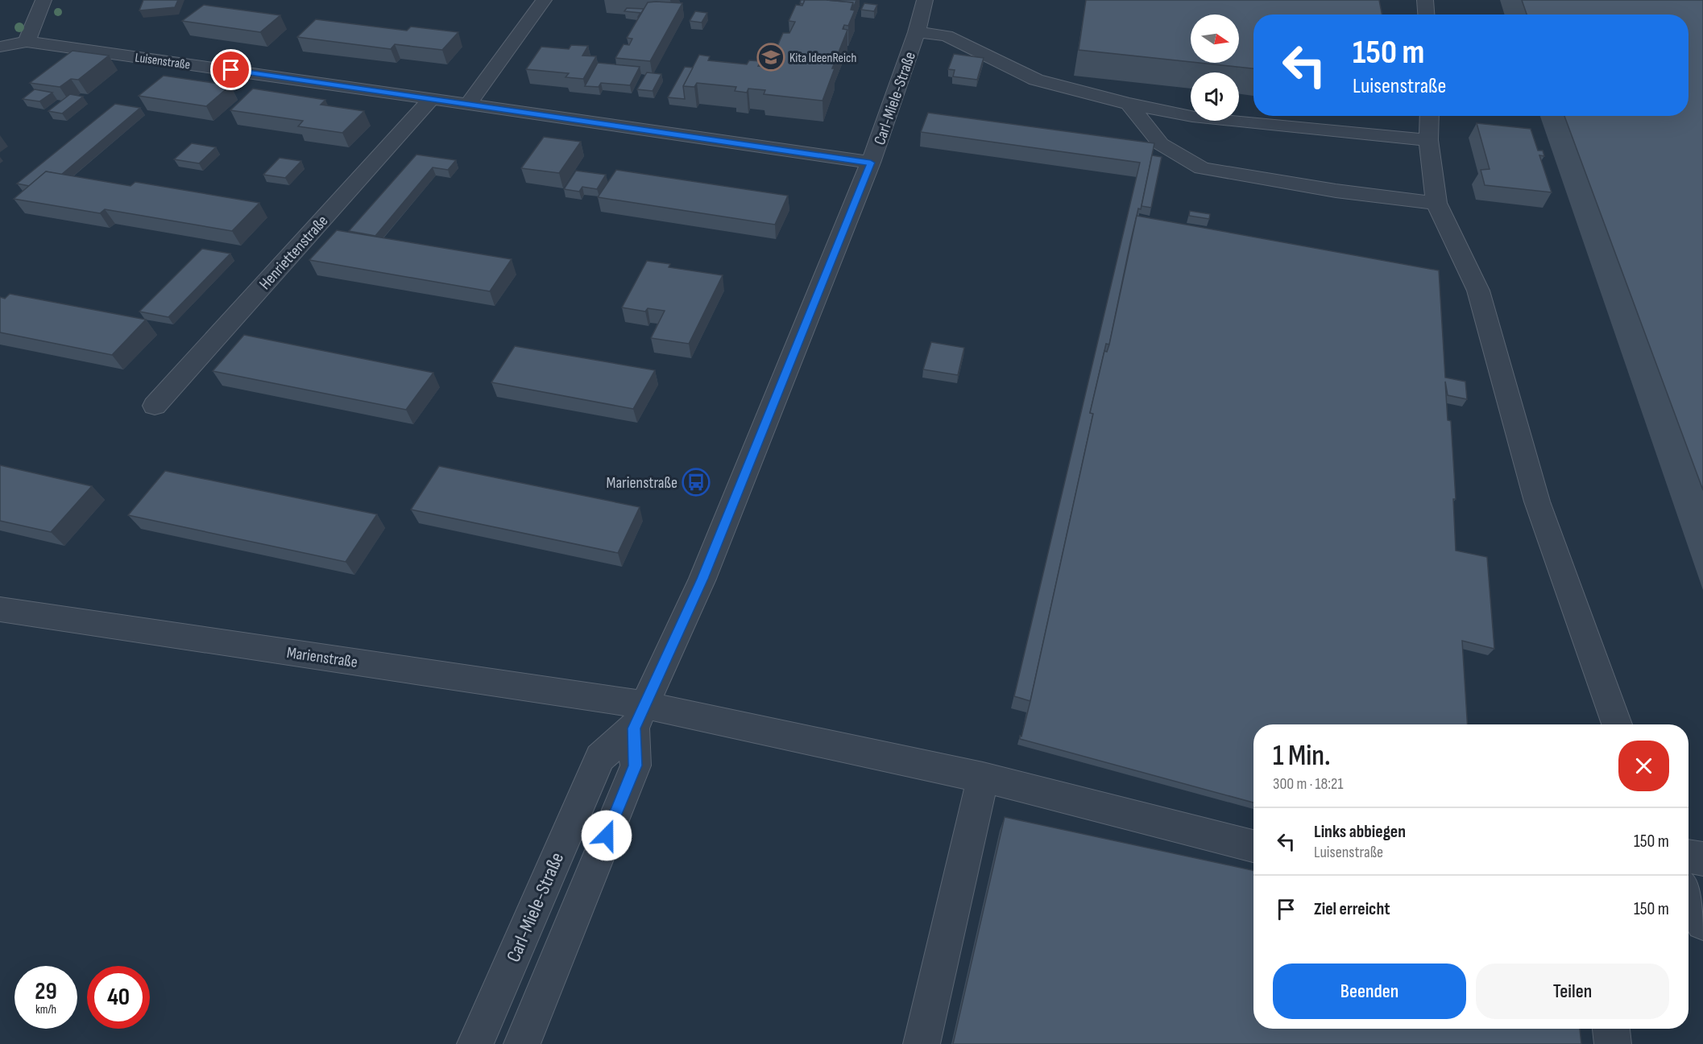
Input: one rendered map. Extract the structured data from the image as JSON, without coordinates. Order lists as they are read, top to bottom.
{
  "streets": {
    "street": [
      "Luisenstraße",
      "Carl-Miele-Straße",
      "Henriettenstraße",
      "Marienstraße"
    ]
  },
  "crossings": [
    ["Luisenstraße", "Carl-Miele-Straße"],
    ["Luisenstraße", "Henriettenstraße"],
    ["Carl-Miele-Straße", "Marienstraße"]
  ],
  "places": {
    "school or university": ["Kita IdeenReich"],
    "bus stop": ["Marienstraße"]
  },
  "north": "right",
  "page": {
    "turn": ["150 m", "Luisenstraße"],
    "heading": ["1 Min.", "300 m · 18:21"],
    "list": [
      {
        "name": "Links abbiegen",
        "note": "Luisenstraße",
        "value": "150 m"
      },
      {
        "name": "Ziel erreicht",
        "value": "150 m"
      }
    ],
    "buttons": ["Beenden", "Teilen"],
    "speed": "29 km/h",
    "limit": "40"
  }
}
